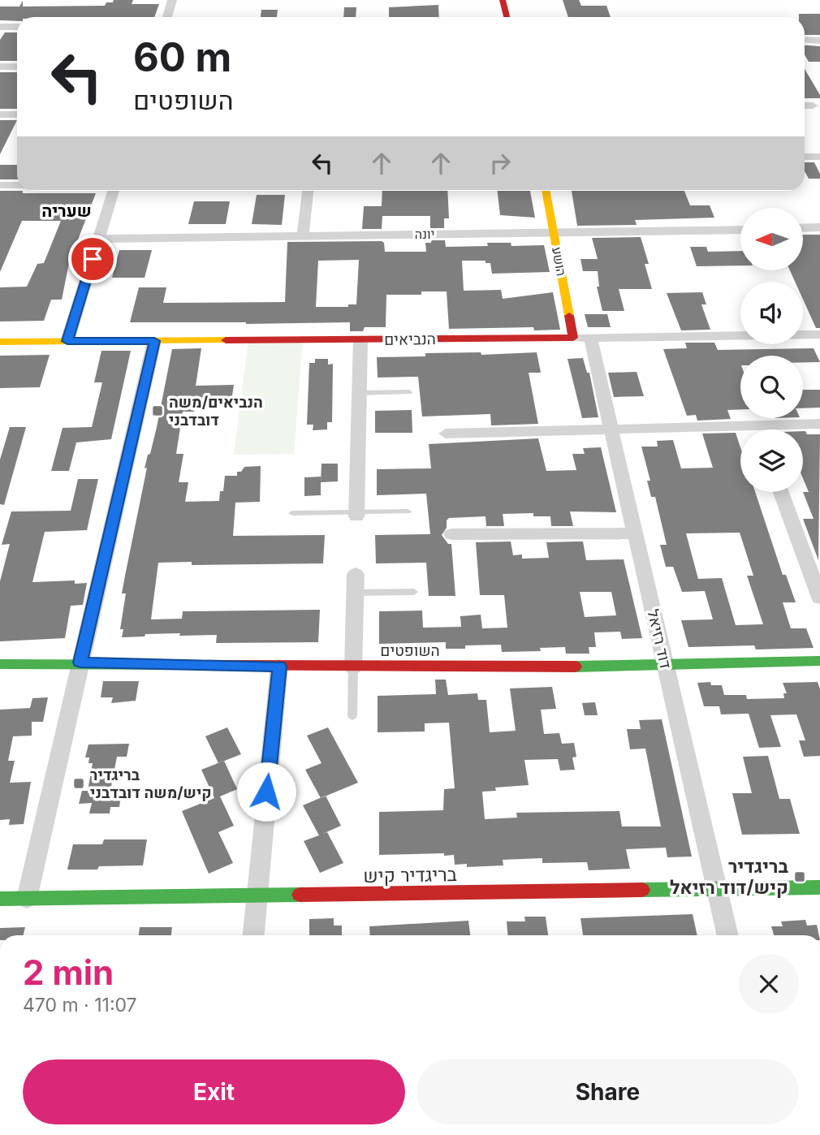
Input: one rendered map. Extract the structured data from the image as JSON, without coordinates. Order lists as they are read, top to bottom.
{
  "streets": {
    "street": [
      "יונה",
      "הושע",
      "הנביאים",
      "דוד רזיאל",
      "השופטים",
      "בריגדיר קיש"
    ]
  },
  "crossings": [
    ["יונה", "הושע"],
    ["הושע", "הנביאים"],
    ["הושע", "דוד רזיאל"],
    ["הנביאים", "דוד רזיאל"],
    ["דוד רזיאל", "השופטים"],
    ["דוד רזיאל", "בריגדיר קיש"]
  ],
  "districts": ["שעריה"],
  "places": {
    "transit": ["הנביאים/משה דובדבני", "בריגדיר קיש/משה דובדבני", "בריגדיר קיש/דוד רזיאל"]
  },
  "north": "left",
  "page": {
    "turn": ["60 m", "השופטים"],
    "heading": ["2 min", "470 m · 11:07"],
    "buttons": ["Exit", "Share"]
  }
}
